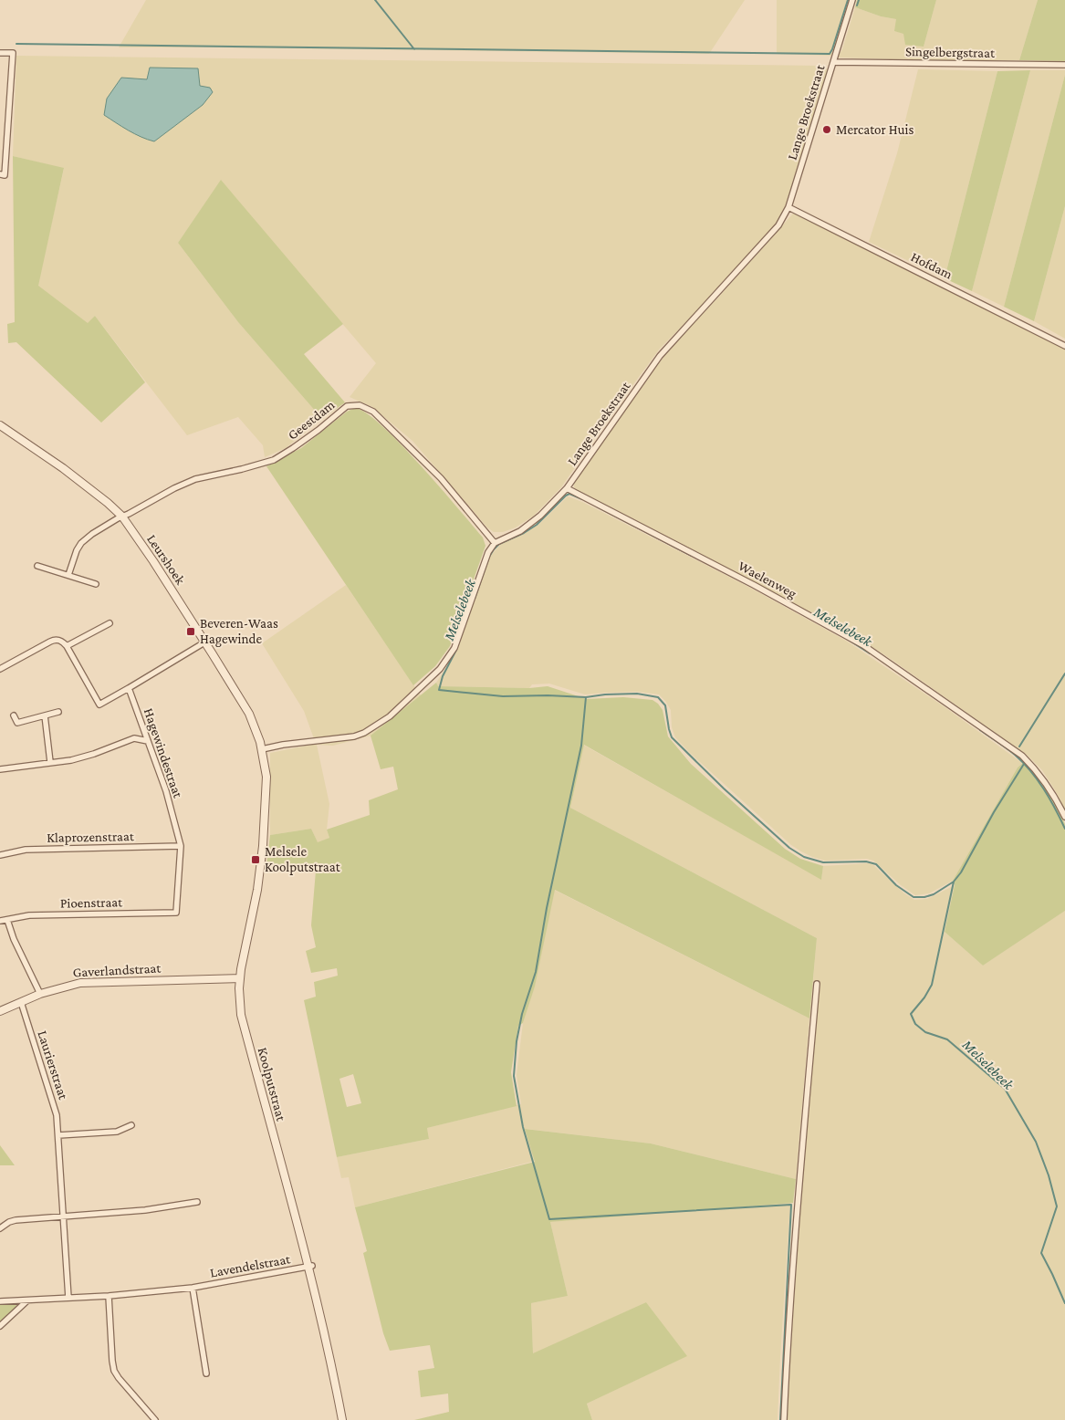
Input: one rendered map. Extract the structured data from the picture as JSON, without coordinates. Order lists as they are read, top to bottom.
{
  "streets": {
    "street": [
      "Singelbergstraat",
      "Lange Broekstraat",
      "Hofdam",
      "Geestdam",
      "Leurshoek",
      "Waelenweg",
      "Hagewindestraat",
      "Klaprozenstraat",
      "Pioenstraat",
      "Gaverlandstraat",
      "Laurierstraat",
      "Koolputstraat",
      "Lavendelstraat"
    ]
  },
  "crossings": [
    ["Singelbergstraat", "Lange Broekstraat"],
    ["Lange Broekstraat", "Hofdam"],
    ["Lange Broekstraat", "Geestdam"],
    ["Lange Broekstraat", "Waelenweg"],
    ["Geestdam", "Leurshoek"],
    ["Leurshoek", "Koolputstraat"],
    ["Hagewindestraat", "Klaprozenstraat"],
    ["Hagewindestraat", "Pioenstraat"],
    ["Gaverlandstraat", "Laurierstraat"],
    ["Gaverlandstraat", "Koolputstraat"],
    ["Laurierstraat", "Lavendelstraat"],
    ["Koolputstraat", "Lavendelstraat"]
  ],
  "water": ["Melselebeek"],
  "places": {
    "other": ["Mercator Huis"],
    "transit": ["Beveren-Waas Hagewinde", "Melsele Koolputstraat"]
  }
}
